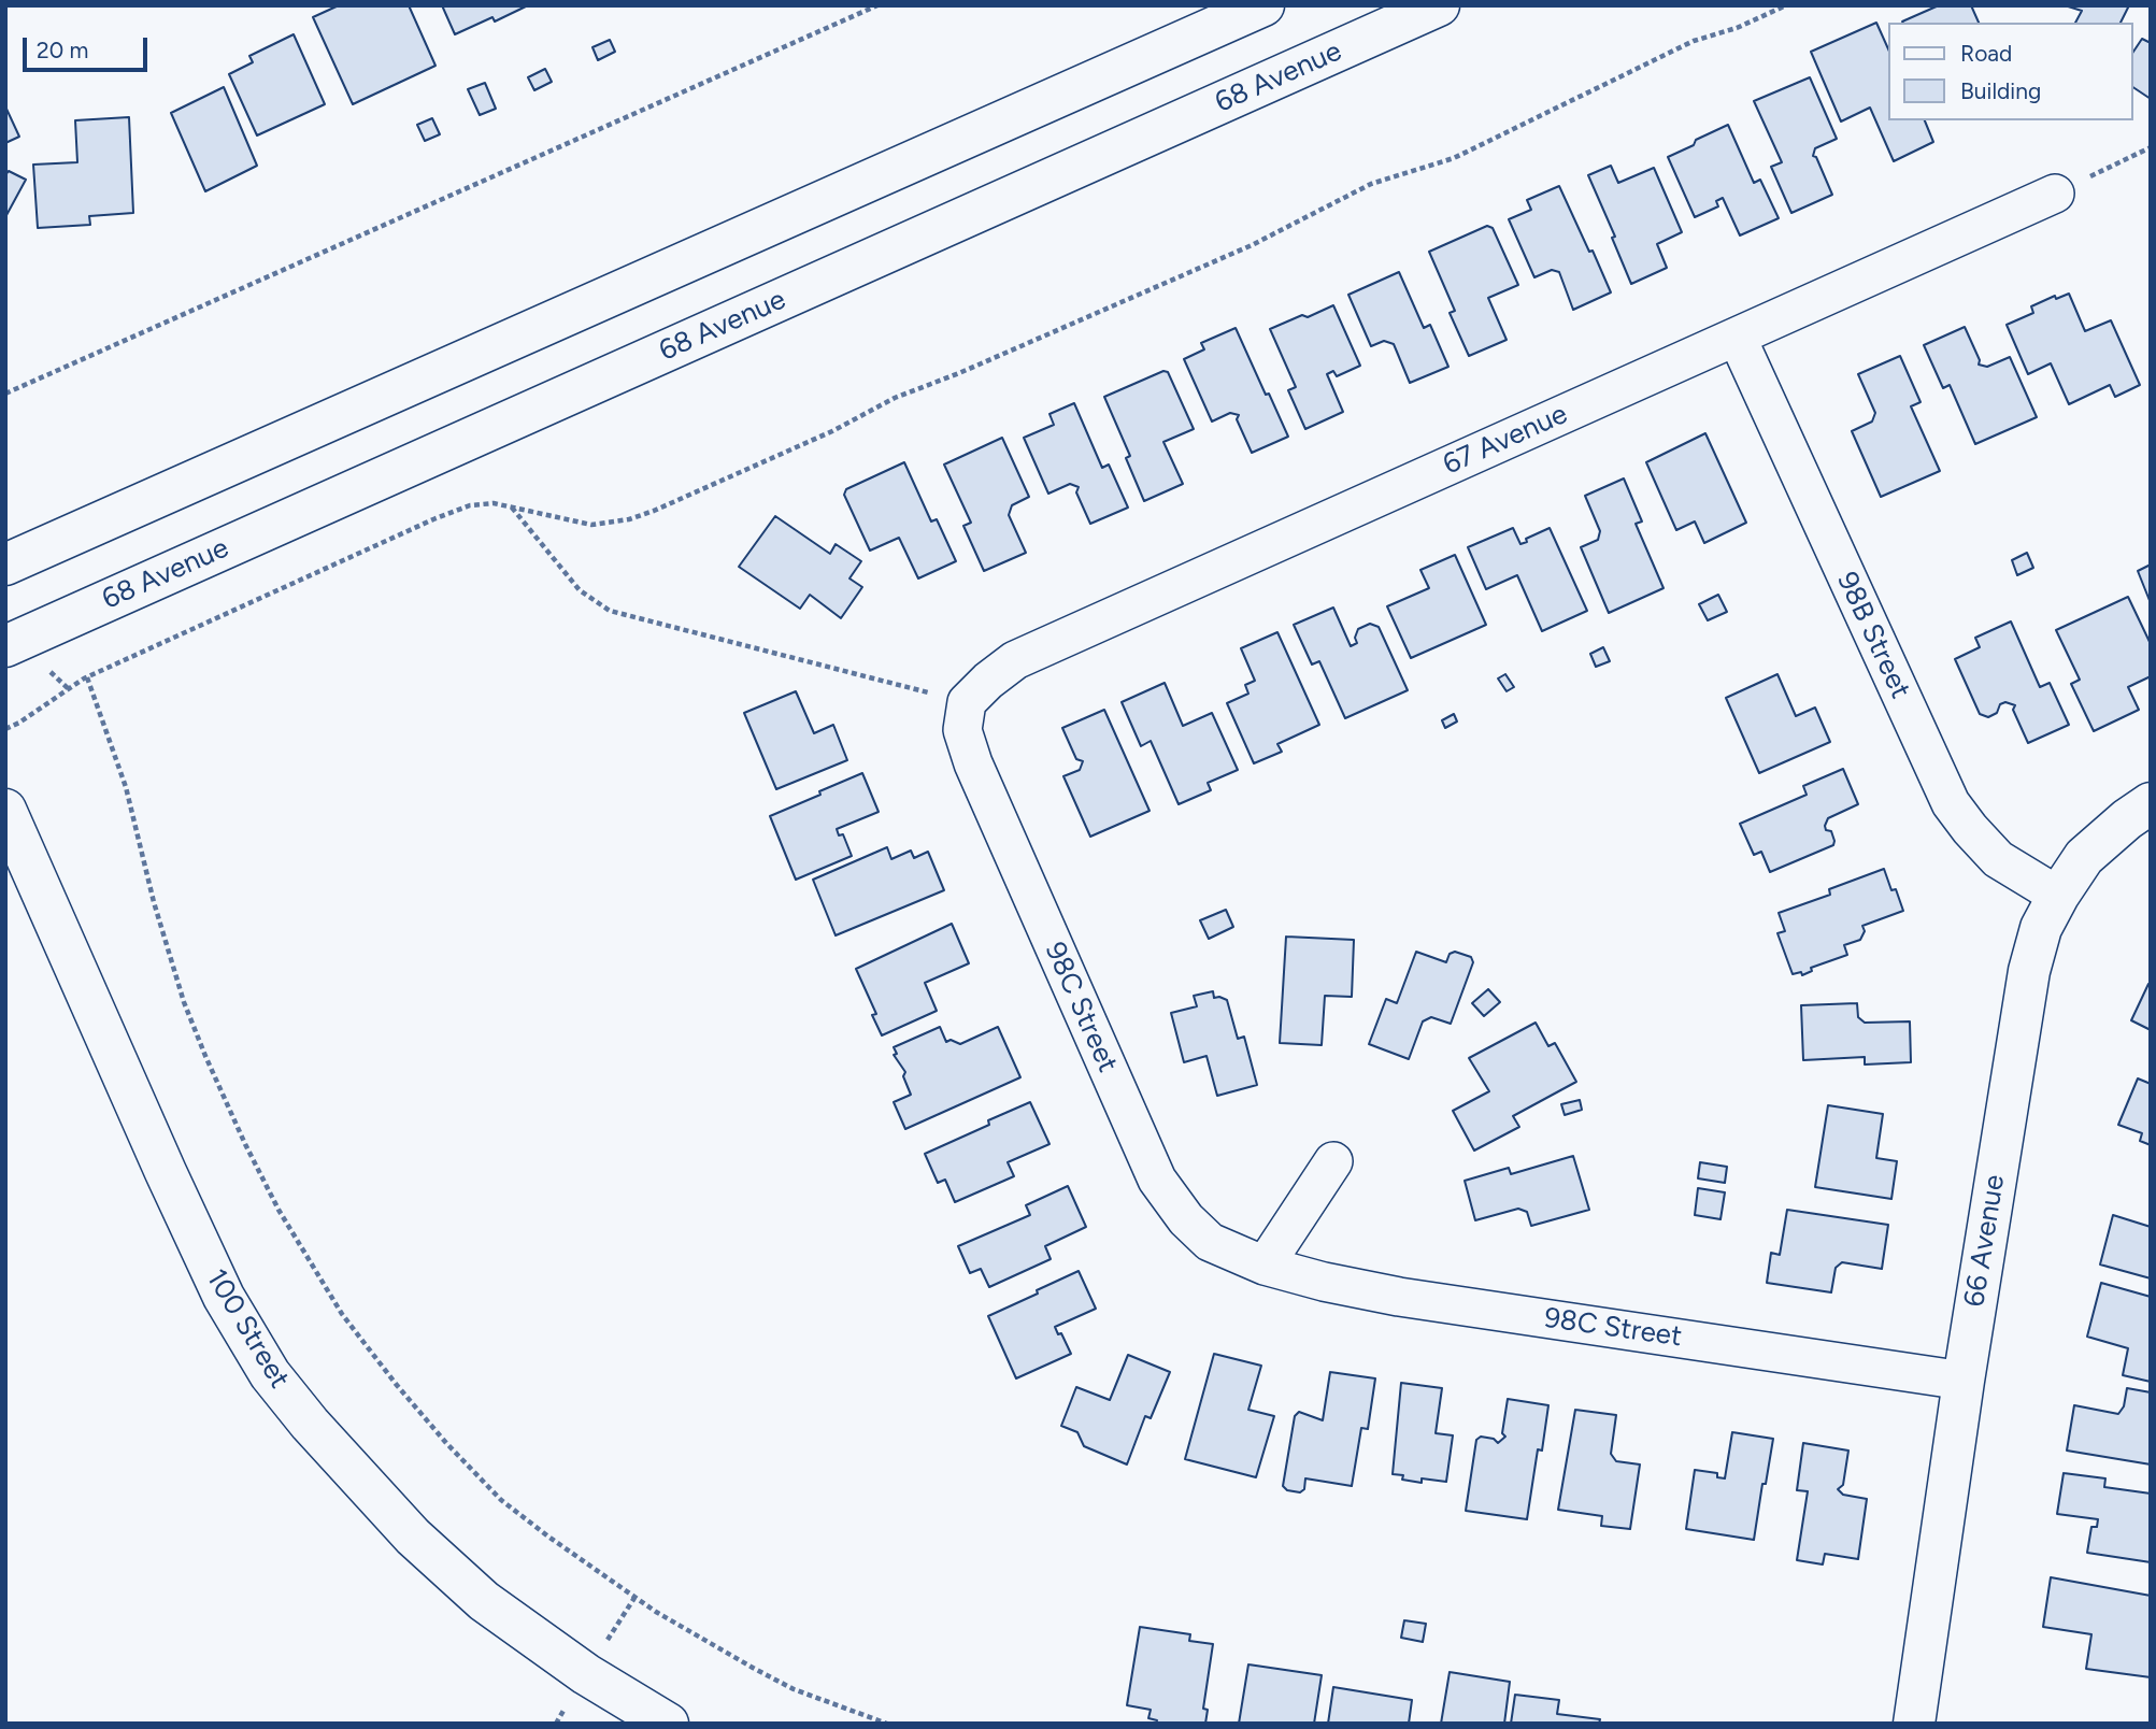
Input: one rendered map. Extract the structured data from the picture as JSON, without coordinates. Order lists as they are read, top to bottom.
{
  "streets": {
    "main road": ["68 Avenue", "66 Avenue", "100 Street"],
    "street": ["67 Avenue", "98B Street", "98C Street"]
  },
  "crossings": [
    ["67 Avenue", "98B Street"],
    ["67 Avenue", "98C Street"],
    ["98B Street", "66 Avenue"],
    ["98C Street", "66 Avenue"]
  ],
  "legend": ["Road", "Building"],
  "scale_bar": "20 m"
}
